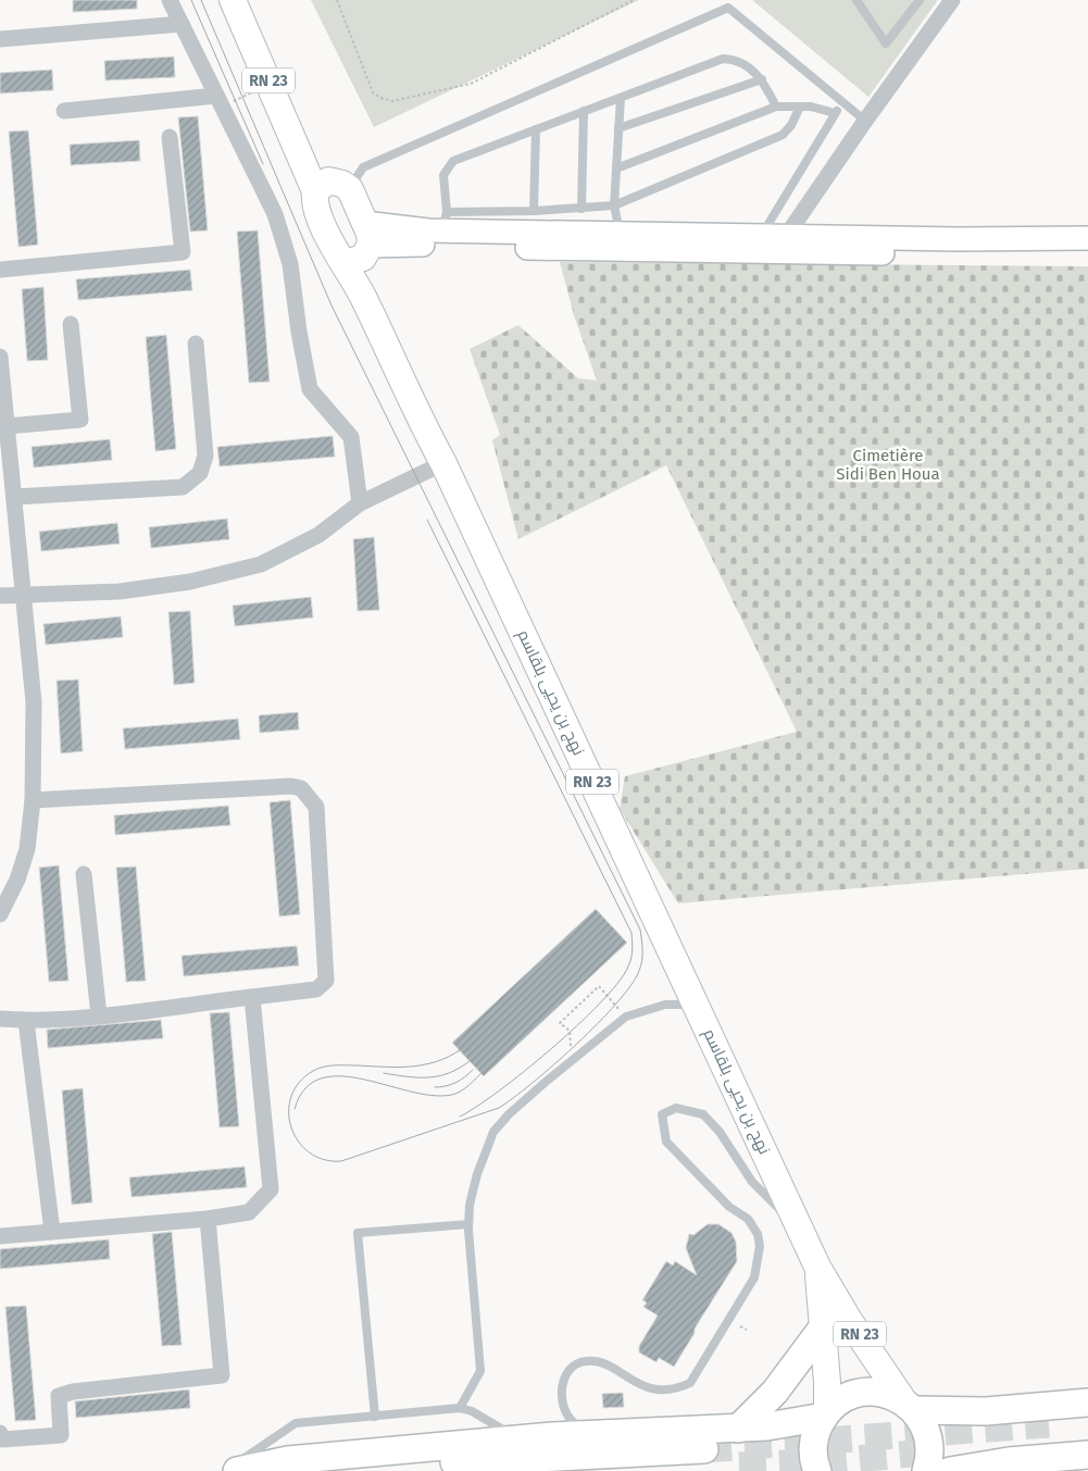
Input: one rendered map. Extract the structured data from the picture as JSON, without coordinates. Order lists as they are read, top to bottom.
{
  "streets": {
    "main road": ["RN 23", "نهج بن يحيى بلقاسم"]
  },
  "parks": ["Cimetière Sidi Ben Houa"]
}
